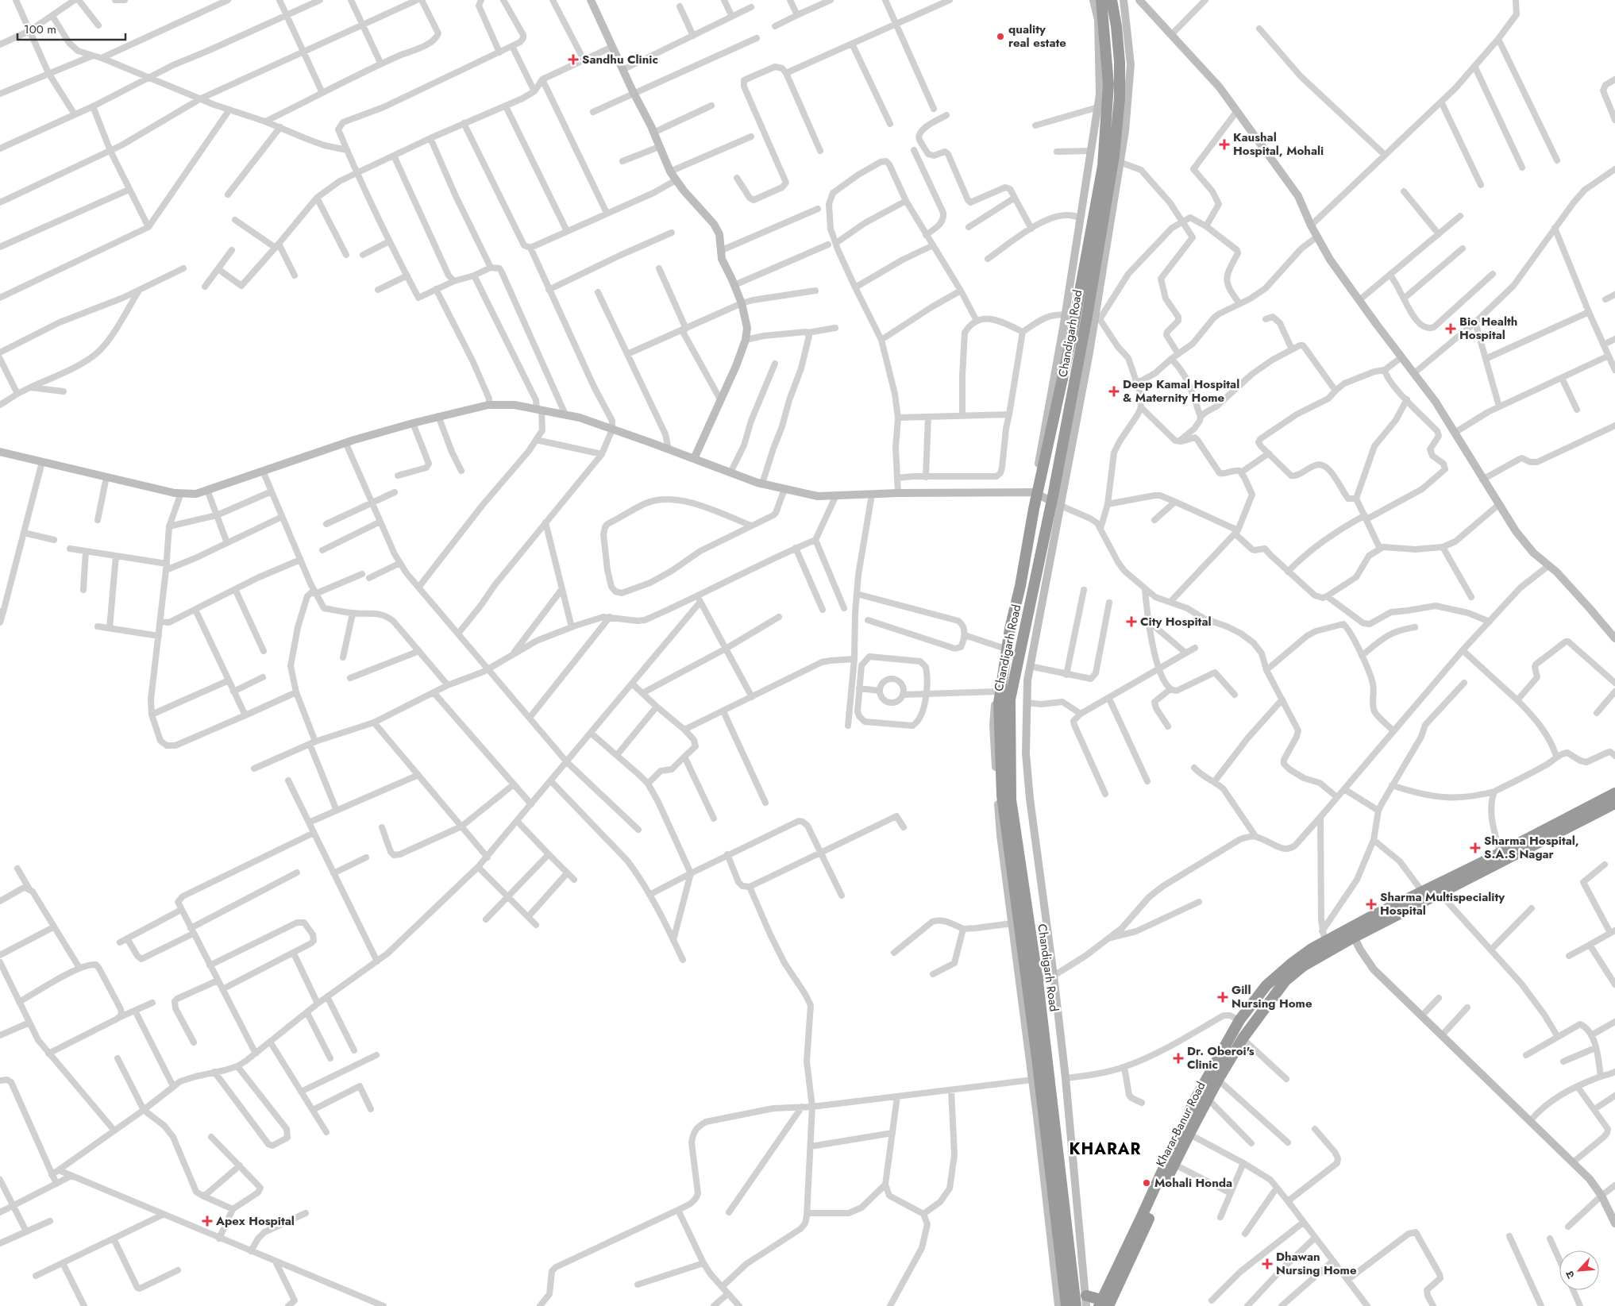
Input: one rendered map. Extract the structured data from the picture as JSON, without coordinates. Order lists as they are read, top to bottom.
{
  "streets": {
    "highway": ["Chandigarh Road", "Kharar-Banur Road"]
  },
  "districts": ["KHARAR"],
  "places": {
    "other": ["quality real estate", "Mohali Honda"],
    "health": [
      "Sandhu Clinic",
      "Kaushal Hospital, Mohali",
      "Bio Health Hospital",
      "Deep Kamal Hospital & Maternity Home",
      "City Hospital",
      "Sharma Hospital, S.A.S Nagar",
      "Sharma Multispeciality Hospital",
      "Gill Nursing Home",
      "Dr. Oberoi's Clinic",
      "Apex Hospital",
      "Dhawan Nursing Home"
    ]
  },
  "scale_bar": "100 m",
  "north": "bottom left"
}
